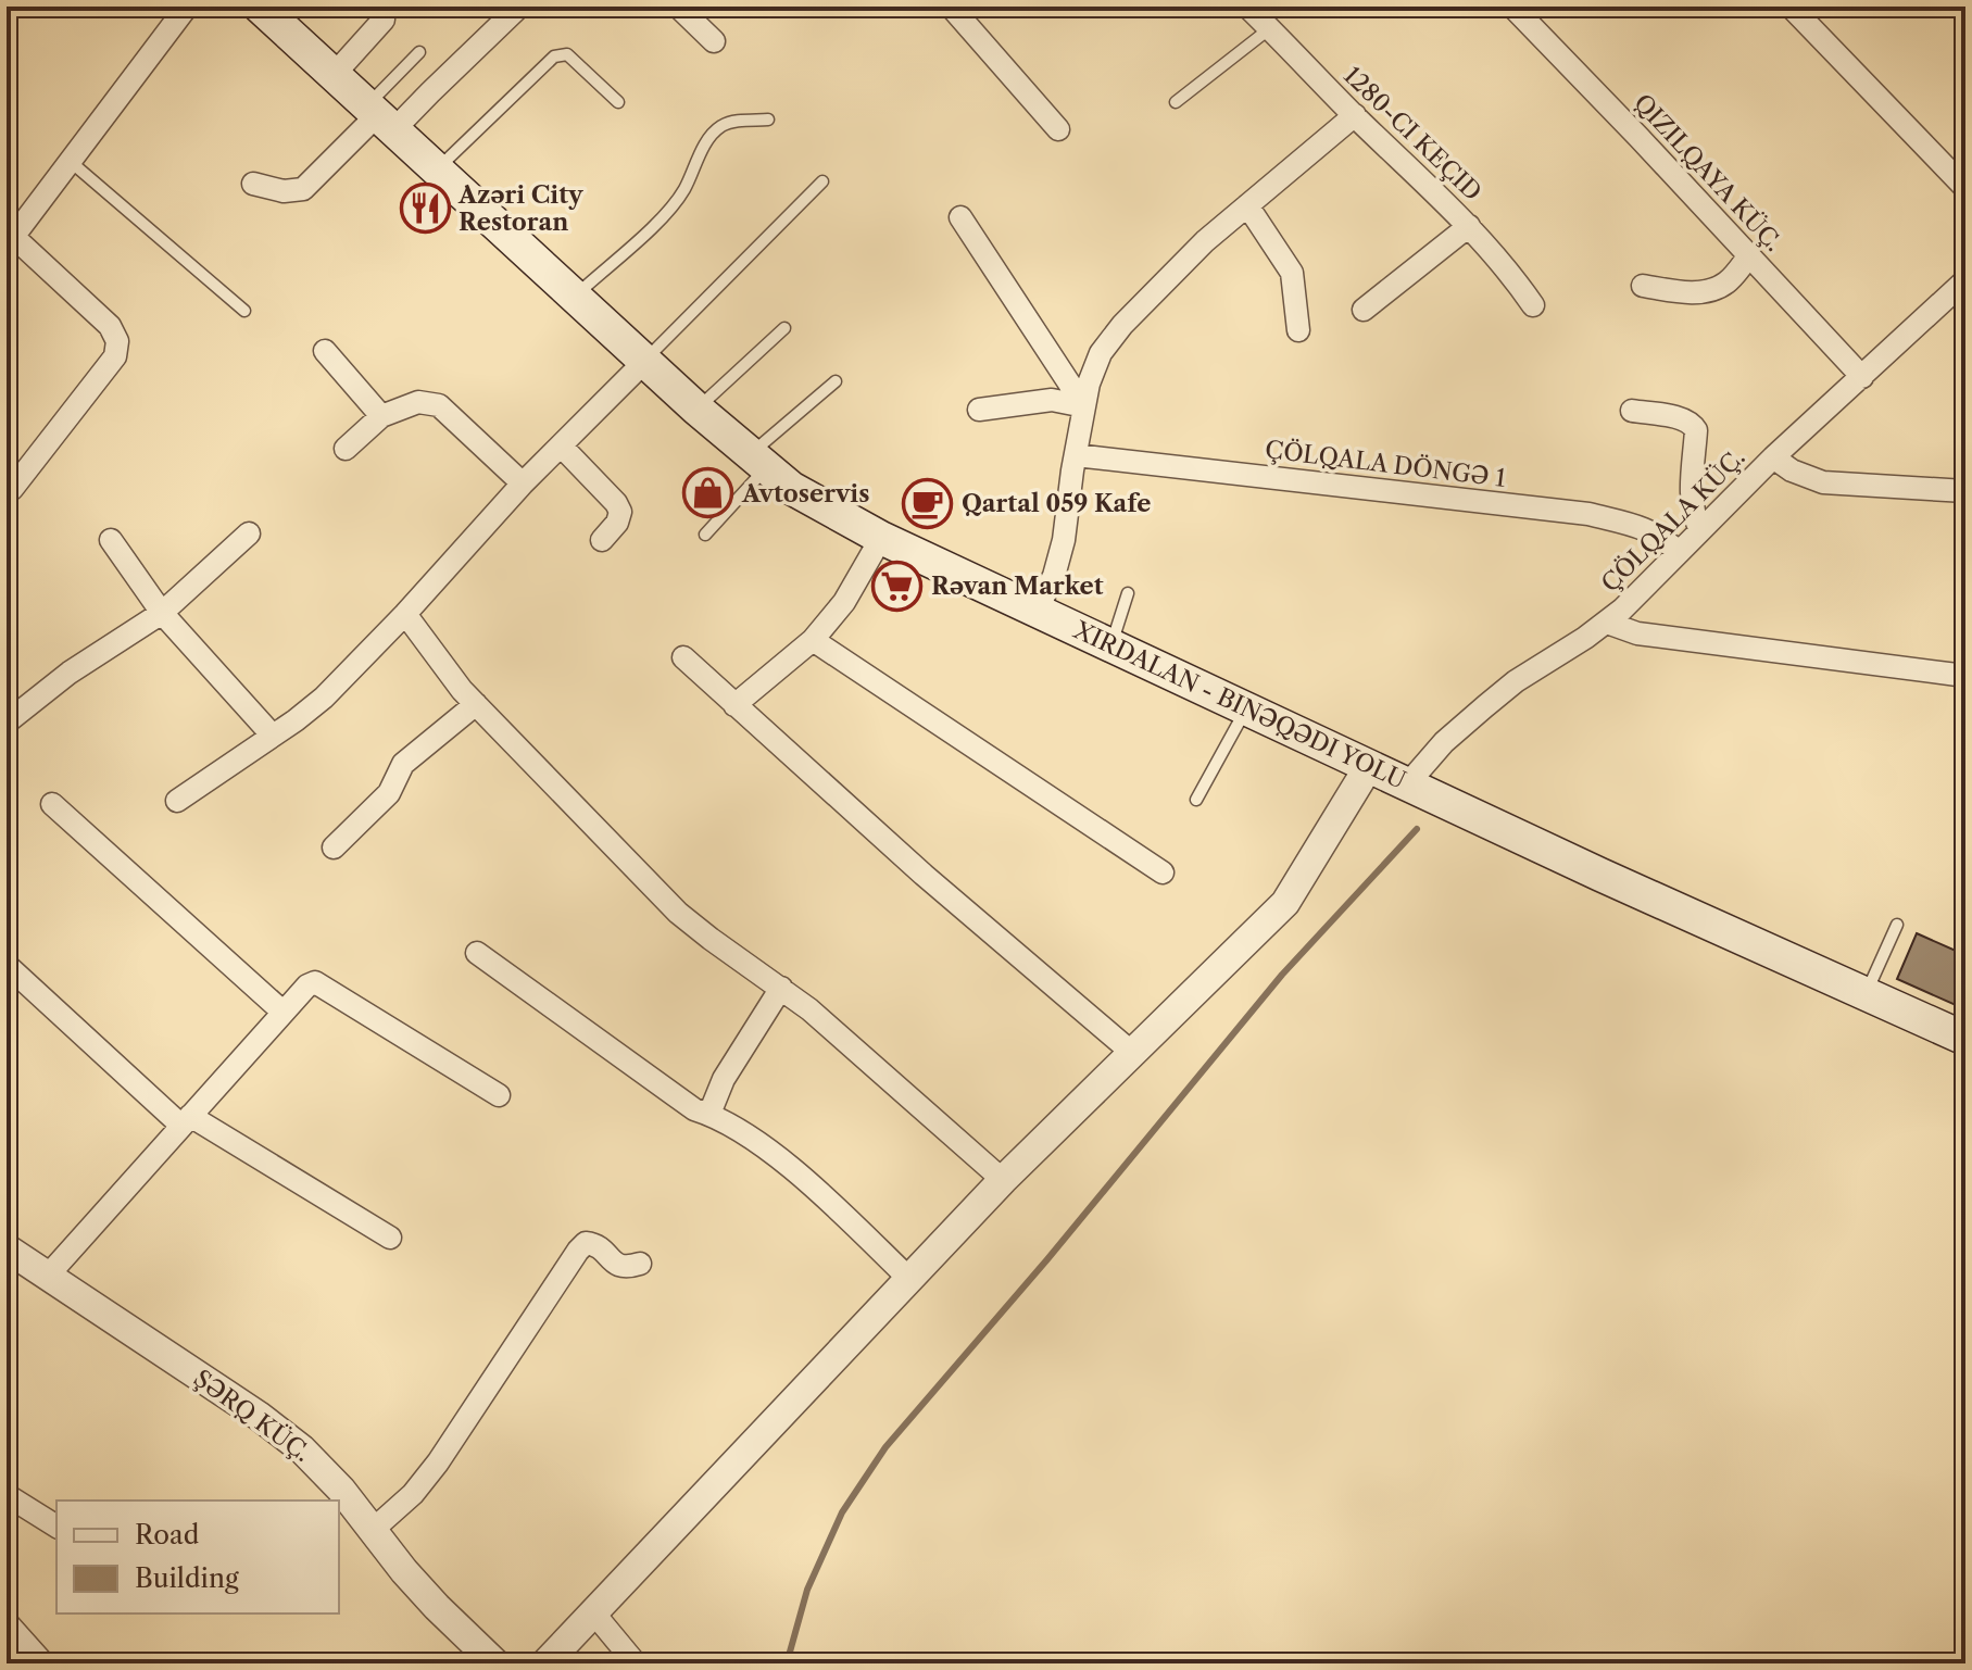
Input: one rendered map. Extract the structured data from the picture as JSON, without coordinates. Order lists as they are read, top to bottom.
{
  "streets": {
    "street": ["ÇÖLQALA DÖNGƏ 1", "ÇÖLQALA KÜÇ.", "ŞƏRQ KÜÇ."]
  },
  "crossings": [
    ["ÇÖLQALA DÖNGƏ 1", "ÇÖLQALA KÜÇ."]
  ],
  "places": {
    "restaurant": ["Azəri City Restoran"],
    "shop": ["Avtoservis"],
    "cafe": ["Qartal 059 Kafe"],
    "supermarket": ["Rəvan Market"]
  },
  "legend": ["Road", "Building"]
}
